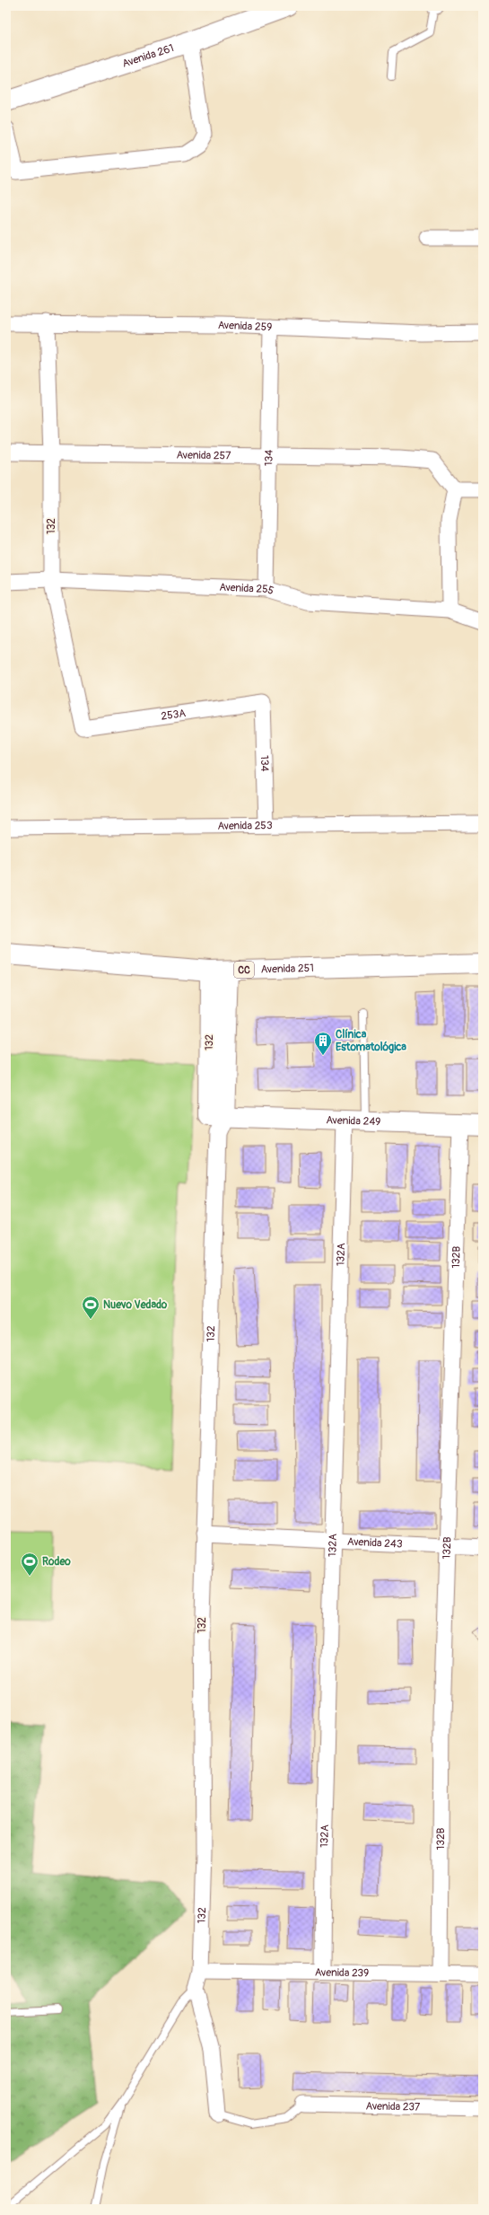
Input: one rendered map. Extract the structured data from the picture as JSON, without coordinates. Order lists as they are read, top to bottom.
{
  "streets": {
    "street": [
      "Avenida 261",
      "Avenida 259",
      "Avenida 257",
      "134",
      "132",
      "Avenida 255",
      "253A",
      "Avenida 253",
      "Avenida 251",
      "CC",
      "Avenida 249",
      "132A",
      "132B",
      "Avenida 243",
      "Avenida 239",
      "Avenida 237"
    ]
  },
  "crossings": [
    ["Avenida 259", "134"],
    ["Avenida 259", "132"],
    ["Avenida 257", "134"],
    ["Avenida 257", "132"],
    ["134", "Avenida 255"],
    ["134", "253A"],
    ["134", "Avenida 253"],
    ["132", "Avenida 255"],
    ["132", "253A"],
    ["132", "Avenida 251"],
    ["132", "Avenida 249"],
    ["132", "Avenida 243"],
    ["132", "Avenida 239"],
    ["Avenida 249", "132A"],
    ["Avenida 249", "132B"],
    ["132A", "Avenida 243"],
    ["132A", "Avenida 239"],
    ["132B", "Avenida 243"],
    ["132B", "Avenida 239"]
  ],
  "places": {
    "building": ["Clínica Estomatológica"],
    "sports": ["Nuevo Vedado", "Rodeo"]
  }
}
